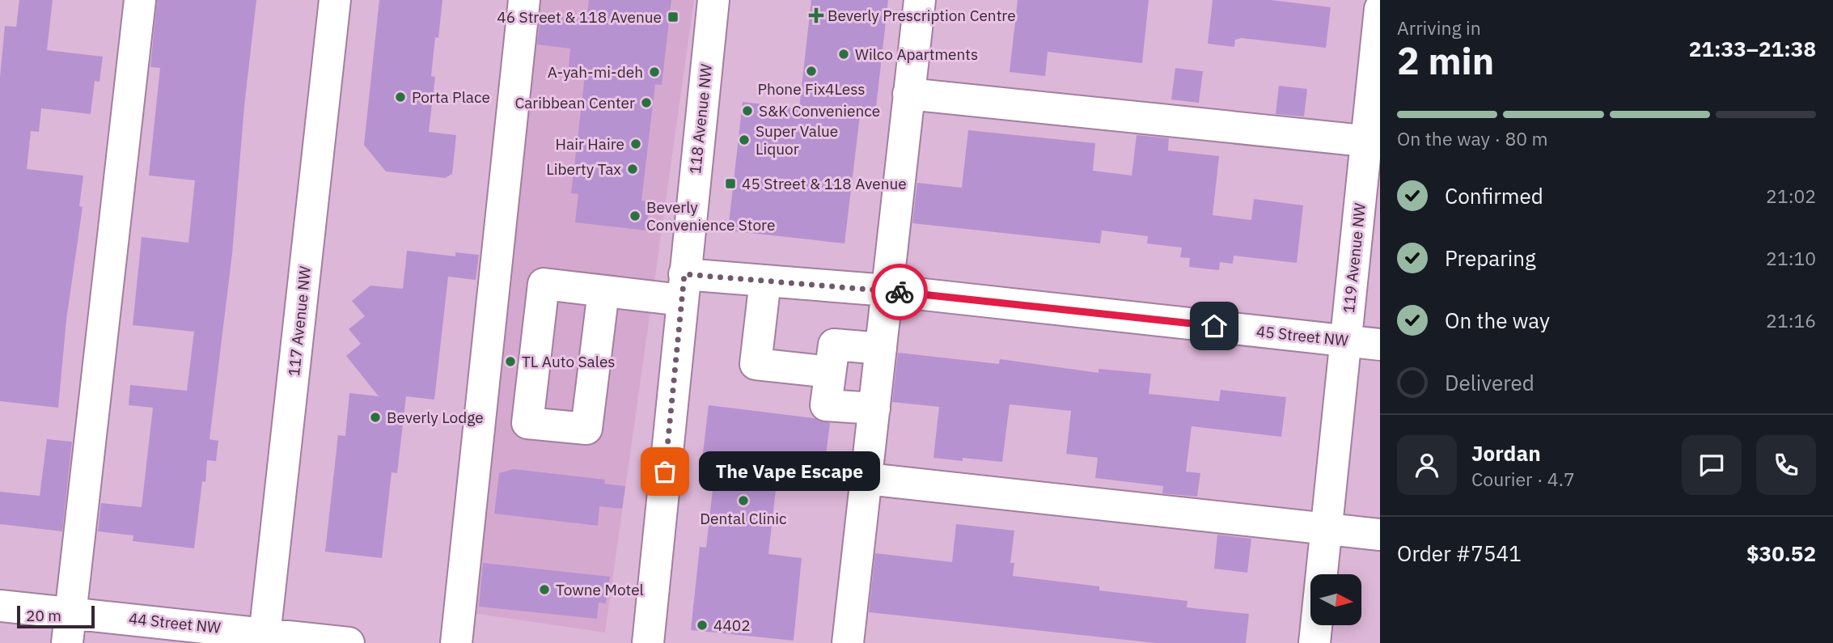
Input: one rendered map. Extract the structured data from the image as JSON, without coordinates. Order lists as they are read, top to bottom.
{
  "streets": {
    "street": [
      "118 Avenue NW",
      "119 Avenue NW",
      "117 Avenue NW",
      "45 Street NW",
      "44 Street NW"
    ]
  },
  "crossings": [
    ["118 Avenue NW", "45 Street NW"],
    ["119 Avenue NW", "45 Street NW"],
    ["117 Avenue NW", "44 Street NW"]
  ],
  "places": {
    "health": ["Beverly Prescription Centre"],
    "transit": ["46 Street & 118 Avenue", "45 Street & 118 Avenue"],
    "other": [
      "Wilco Apartments",
      "Phone Fix4Less",
      "A-yah-mi-deh",
      "Porta Place",
      "Caribbean Center",
      "S&K Convenience",
      "Super Value Liquor",
      "Hair Haire",
      "Liberty Tax",
      "Beverly Convenience Store",
      "TL Auto Sales",
      "Beverly Lodge",
      "The Vape Escape",
      "Dental Clinic",
      "Towne Motel",
      "4402"
    ]
  },
  "scale_bar": "20 m",
  "north": "right",
  "page": {
    "heading": ["2 min", "Arriving in", "21:33–21:38"],
    "panel": [
      "Jordan",
      "Courier · 4.7",
      "Order #7541",
      "$30.52"
    ],
    "bar": "On the way · 80 m",
    "list": [
      ["Confirmed", "21:02"],
      ["Preparing", "21:10"],
      ["On the way", "21:16"],
      "Delivered"
    ],
    "bubble": "The Vape Escape",
    "scale": "20 m"
  }
}
